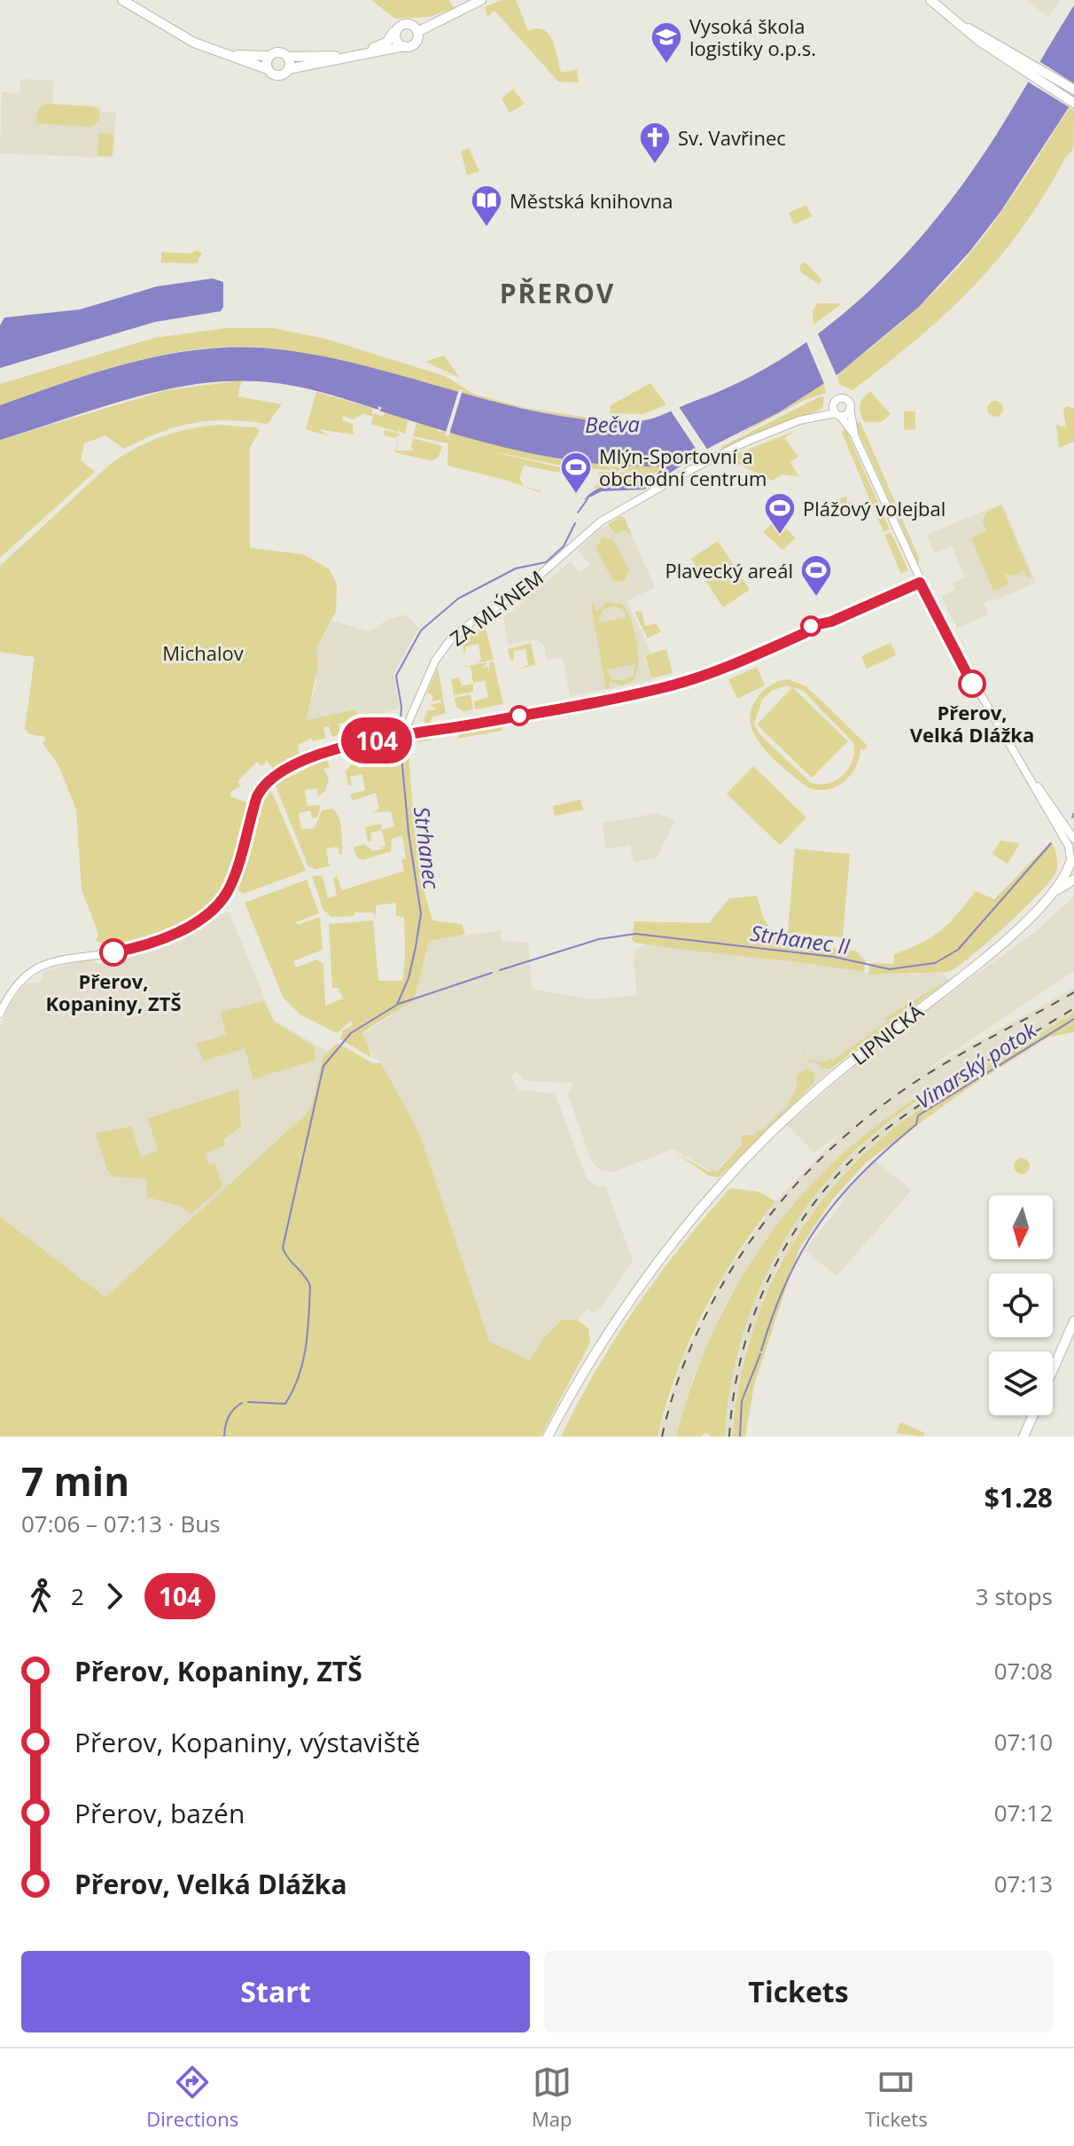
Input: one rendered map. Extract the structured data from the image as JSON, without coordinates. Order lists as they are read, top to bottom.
{
  "streets": {
    "main road": ["LIPNICKÁ"],
    "street": ["ZA MLÝNEM"]
  },
  "districts": ["PŘEROV"],
  "water": [
    "Bečva",
    "Strhanec",
    "Strhanec II",
    "Vinarský potok"
  ],
  "parks": ["Michalov"],
  "places": {
    "school or university": ["Vysoká škola logistiky o.p.s."],
    "church": ["Sv. Vavřinec"],
    "library": ["Městská knihovna"],
    "sports": ["Mlýn-Sportovní a obchodní centrum", "Plážový volejbal", "Plavecký areál"],
    "other": ["Přerov, Velká Dlážka", "Přerov, Kopaniny, ZTŠ"]
  },
  "lines": ["bus line 104"],
  "north": "bottom",
  "page": {
    "on_map": "104",
    "heading": ["7 min", "07:06 – 07:13 · Bus", "$1.28"],
    "legs": ["2", "104", "3 stops"],
    "list": [
      {
        "name": "Přerov, Kopaniny, ZTŠ",
        "value": "07:08"
      },
      {
        "name": "Přerov, Kopaniny, výstaviště",
        "value": "07:10"
      },
      {
        "name": "Přerov, bazén",
        "value": "07:12"
      },
      {
        "name": "Přerov, Velká Dlážka",
        "value": "07:13"
      }
    ],
    "buttons": ["Start", "Tickets"],
    "tabs": ["Directions", "Map", "Tickets"]
  }
}
